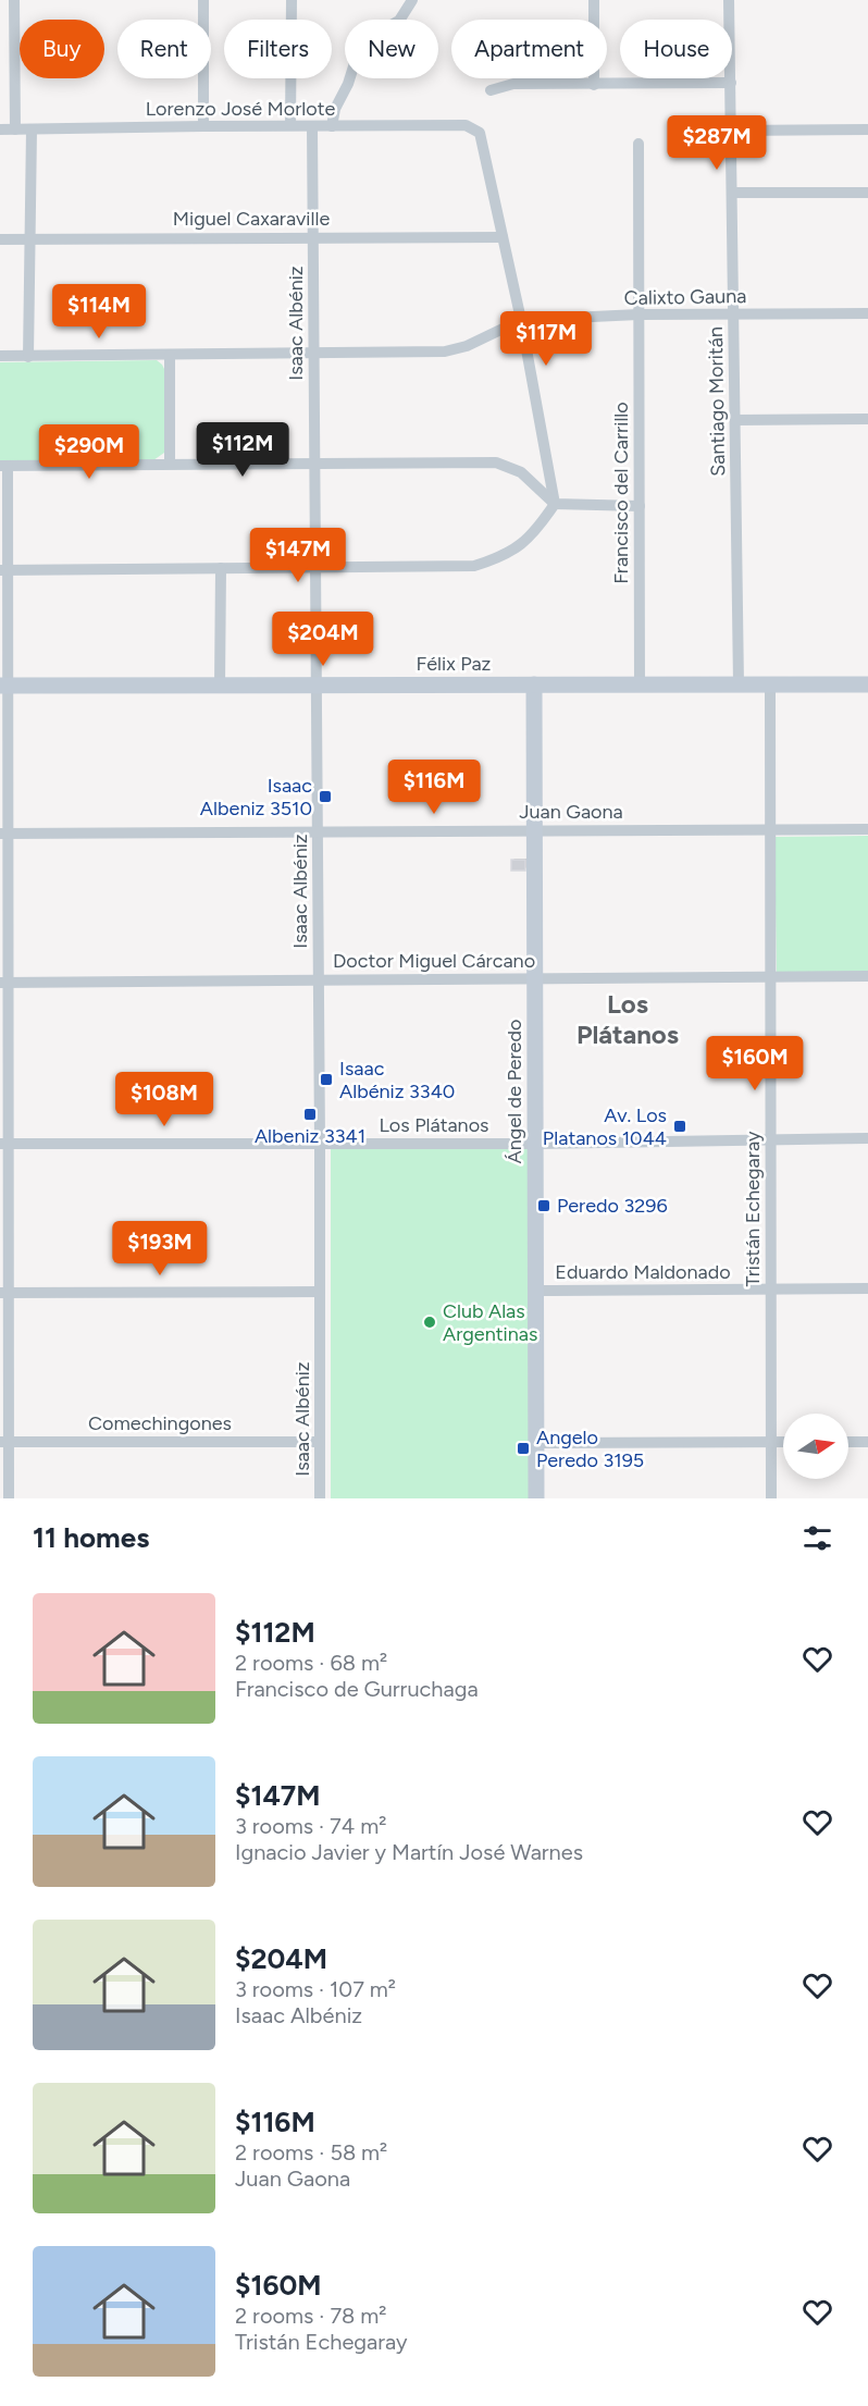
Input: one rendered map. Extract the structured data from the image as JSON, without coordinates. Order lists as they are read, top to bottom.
{
  "streets": {
    "main road": ["Félix Paz", "Ángel de Peredo"],
    "street": [
      "Lorenzo José Morlote",
      "Miguel Caxaraville",
      "Calixto Gauna",
      "Isaac Albéniz",
      "Santiago Moritán",
      "Francisco del Carrillo",
      "Juan Gaona",
      "Doctor Miguel Cárcano",
      "Los Plátanos",
      "Tristán Echegaray",
      "Eduardo Maldonado",
      "Comechingones"
    ]
  },
  "crossings": [
    ["Lorenzo José Morlote", "Miguel Caxaraville"],
    ["Lorenzo José Morlote", "Isaac Albéniz"],
    ["Miguel Caxaraville", "Isaac Albéniz"],
    ["Calixto Gauna", "Isaac Albéniz"],
    ["Calixto Gauna", "Santiago Moritán"],
    ["Calixto Gauna", "Francisco del Carrillo"],
    ["Isaac Albéniz", "Félix Paz"],
    ["Isaac Albéniz", "Juan Gaona"],
    ["Isaac Albéniz", "Doctor Miguel Cárcano"],
    ["Isaac Albéniz", "Los Plátanos"],
    ["Isaac Albéniz", "Comechingones"],
    ["Santiago Moritán", "Félix Paz"],
    ["Francisco del Carrillo", "Félix Paz"],
    ["Félix Paz", "Ángel de Peredo"],
    ["Félix Paz", "Tristán Echegaray"],
    ["Juan Gaona", "Ángel de Peredo"],
    ["Juan Gaona", "Tristán Echegaray"],
    ["Doctor Miguel Cárcano", "Ángel de Peredo"],
    ["Doctor Miguel Cárcano", "Tristán Echegaray"],
    ["Ángel de Peredo", "Los Plátanos"],
    ["Ángel de Peredo", "Eduardo Maldonado"],
    ["Los Plátanos", "Tristán Echegaray"],
    ["Tristán Echegaray", "Eduardo Maldonado"]
  ],
  "districts": ["Los Plátanos"],
  "places": {
    "transit": [
      "Isaac Albeniz 3510",
      "Isaac Albéniz 3340",
      "Albeniz 3341",
      "Av. Los Platanos 1044",
      "Peredo 3296",
      "Angelo Peredo 3195"
    ],
    "other": ["Club Alas Argentinas"]
  },
  "north": "right",
  "page": {
    "chip": [
      "Buy",
      "Rent",
      "Filters",
      "New",
      "Apartment",
      "House"
    ],
    "price": [
      "$287M",
      "$114M",
      "$117M",
      "$112M",
      "$290M",
      "$147M",
      "$204M",
      "$116M",
      "$160M",
      "$108M",
      "$193M"
    ],
    "heading": "11 homes",
    "list": [
      {
        "name": "$112M",
        "note": "2 rooms · 68 m² · Francisco de Gurruchaga"
      },
      {
        "name": "$147M",
        "note": "3 rooms · 74 m² · Ignacio Javier y Martín José Warnes"
      },
      {
        "name": "$204M",
        "note": "3 rooms · 107 m² · Isaac Albéniz"
      },
      {
        "name": "$116M",
        "note": "2 rooms · 58 m² · Juan Gaona"
      },
      {
        "name": "$160M",
        "note": "2 rooms · 78 m² · Tristán Echegaray"
      }
    ]
  }
}
